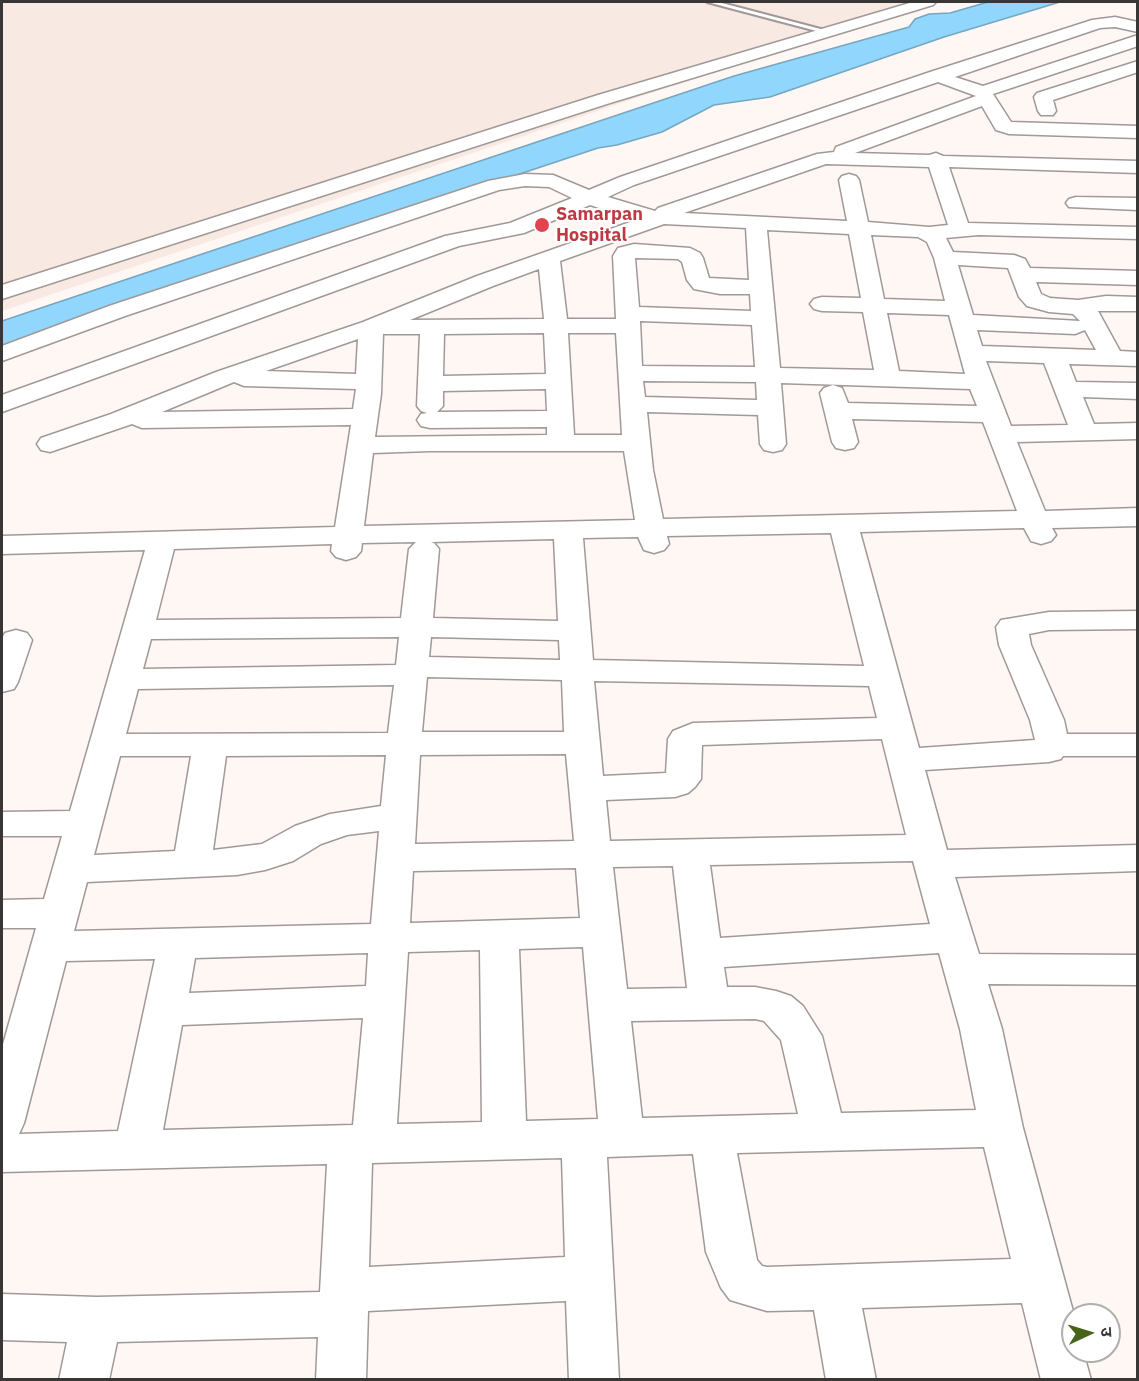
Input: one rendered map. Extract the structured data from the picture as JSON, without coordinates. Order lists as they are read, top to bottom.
{
  "places": ["Samarpan Hospital"],
  "north": "right"
}
